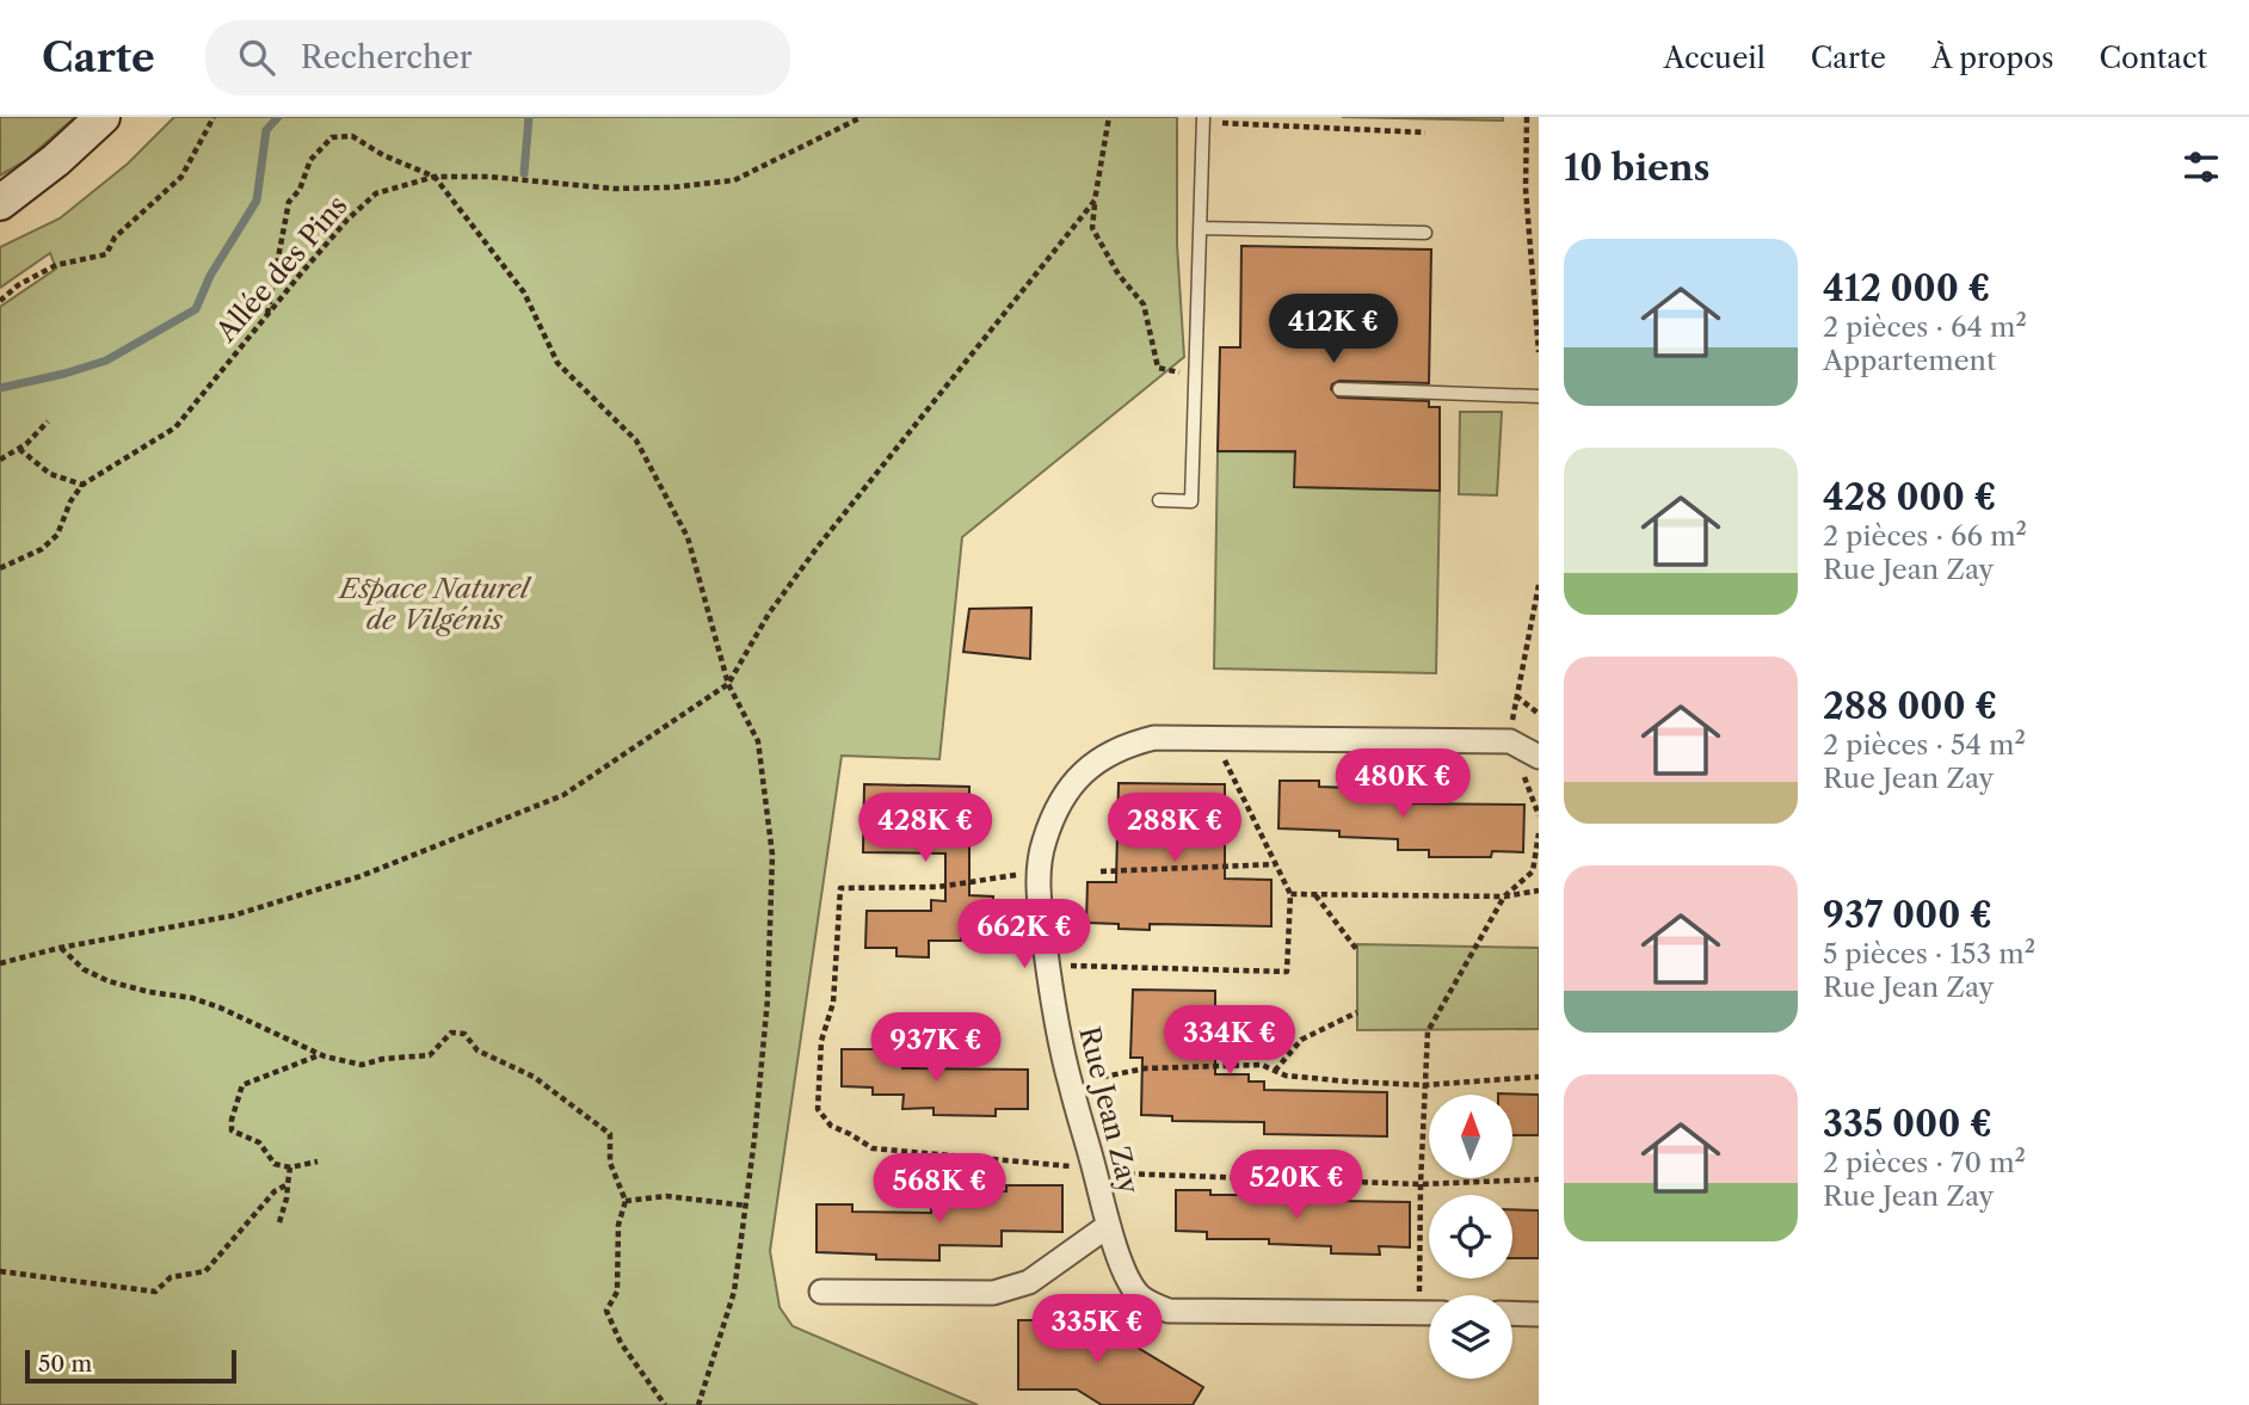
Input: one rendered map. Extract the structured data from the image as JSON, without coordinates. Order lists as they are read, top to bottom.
{
  "streets": {
    "street": ["Rue Jean Zay"],
    "path": ["Allée des Pins"]
  },
  "parks": ["Espace Naturel de Vilgénis"],
  "scale_bar": "50 m",
  "north": "top",
  "page": {
    "header": "Carte",
    "search": "Rechercher",
    "nav": [
      "Accueil",
      "Carte",
      "À propos",
      "Contact"
    ],
    "heading": "10 biens",
    "list": [
      {
        "name": "412 000 €",
        "note": "2 pièces · 64 m² · Appartement"
      },
      {
        "name": "428 000 €",
        "note": "2 pièces · 66 m² · Rue Jean Zay"
      },
      {
        "name": "288 000 €",
        "note": "2 pièces · 54 m² · Rue Jean Zay"
      },
      {
        "name": "937 000 €",
        "note": "5 pièces · 153 m² · Rue Jean Zay"
      },
      {
        "name": "335 000 €",
        "note": "2 pièces · 70 m² · Rue Jean Zay"
      }
    ],
    "price": [
      "412K €",
      "480K €",
      "428K €",
      "288K €",
      "662K €",
      "334K €",
      "937K €",
      "520K €",
      "568K €",
      "335K €"
    ],
    "scale": "50 m"
  }
}
